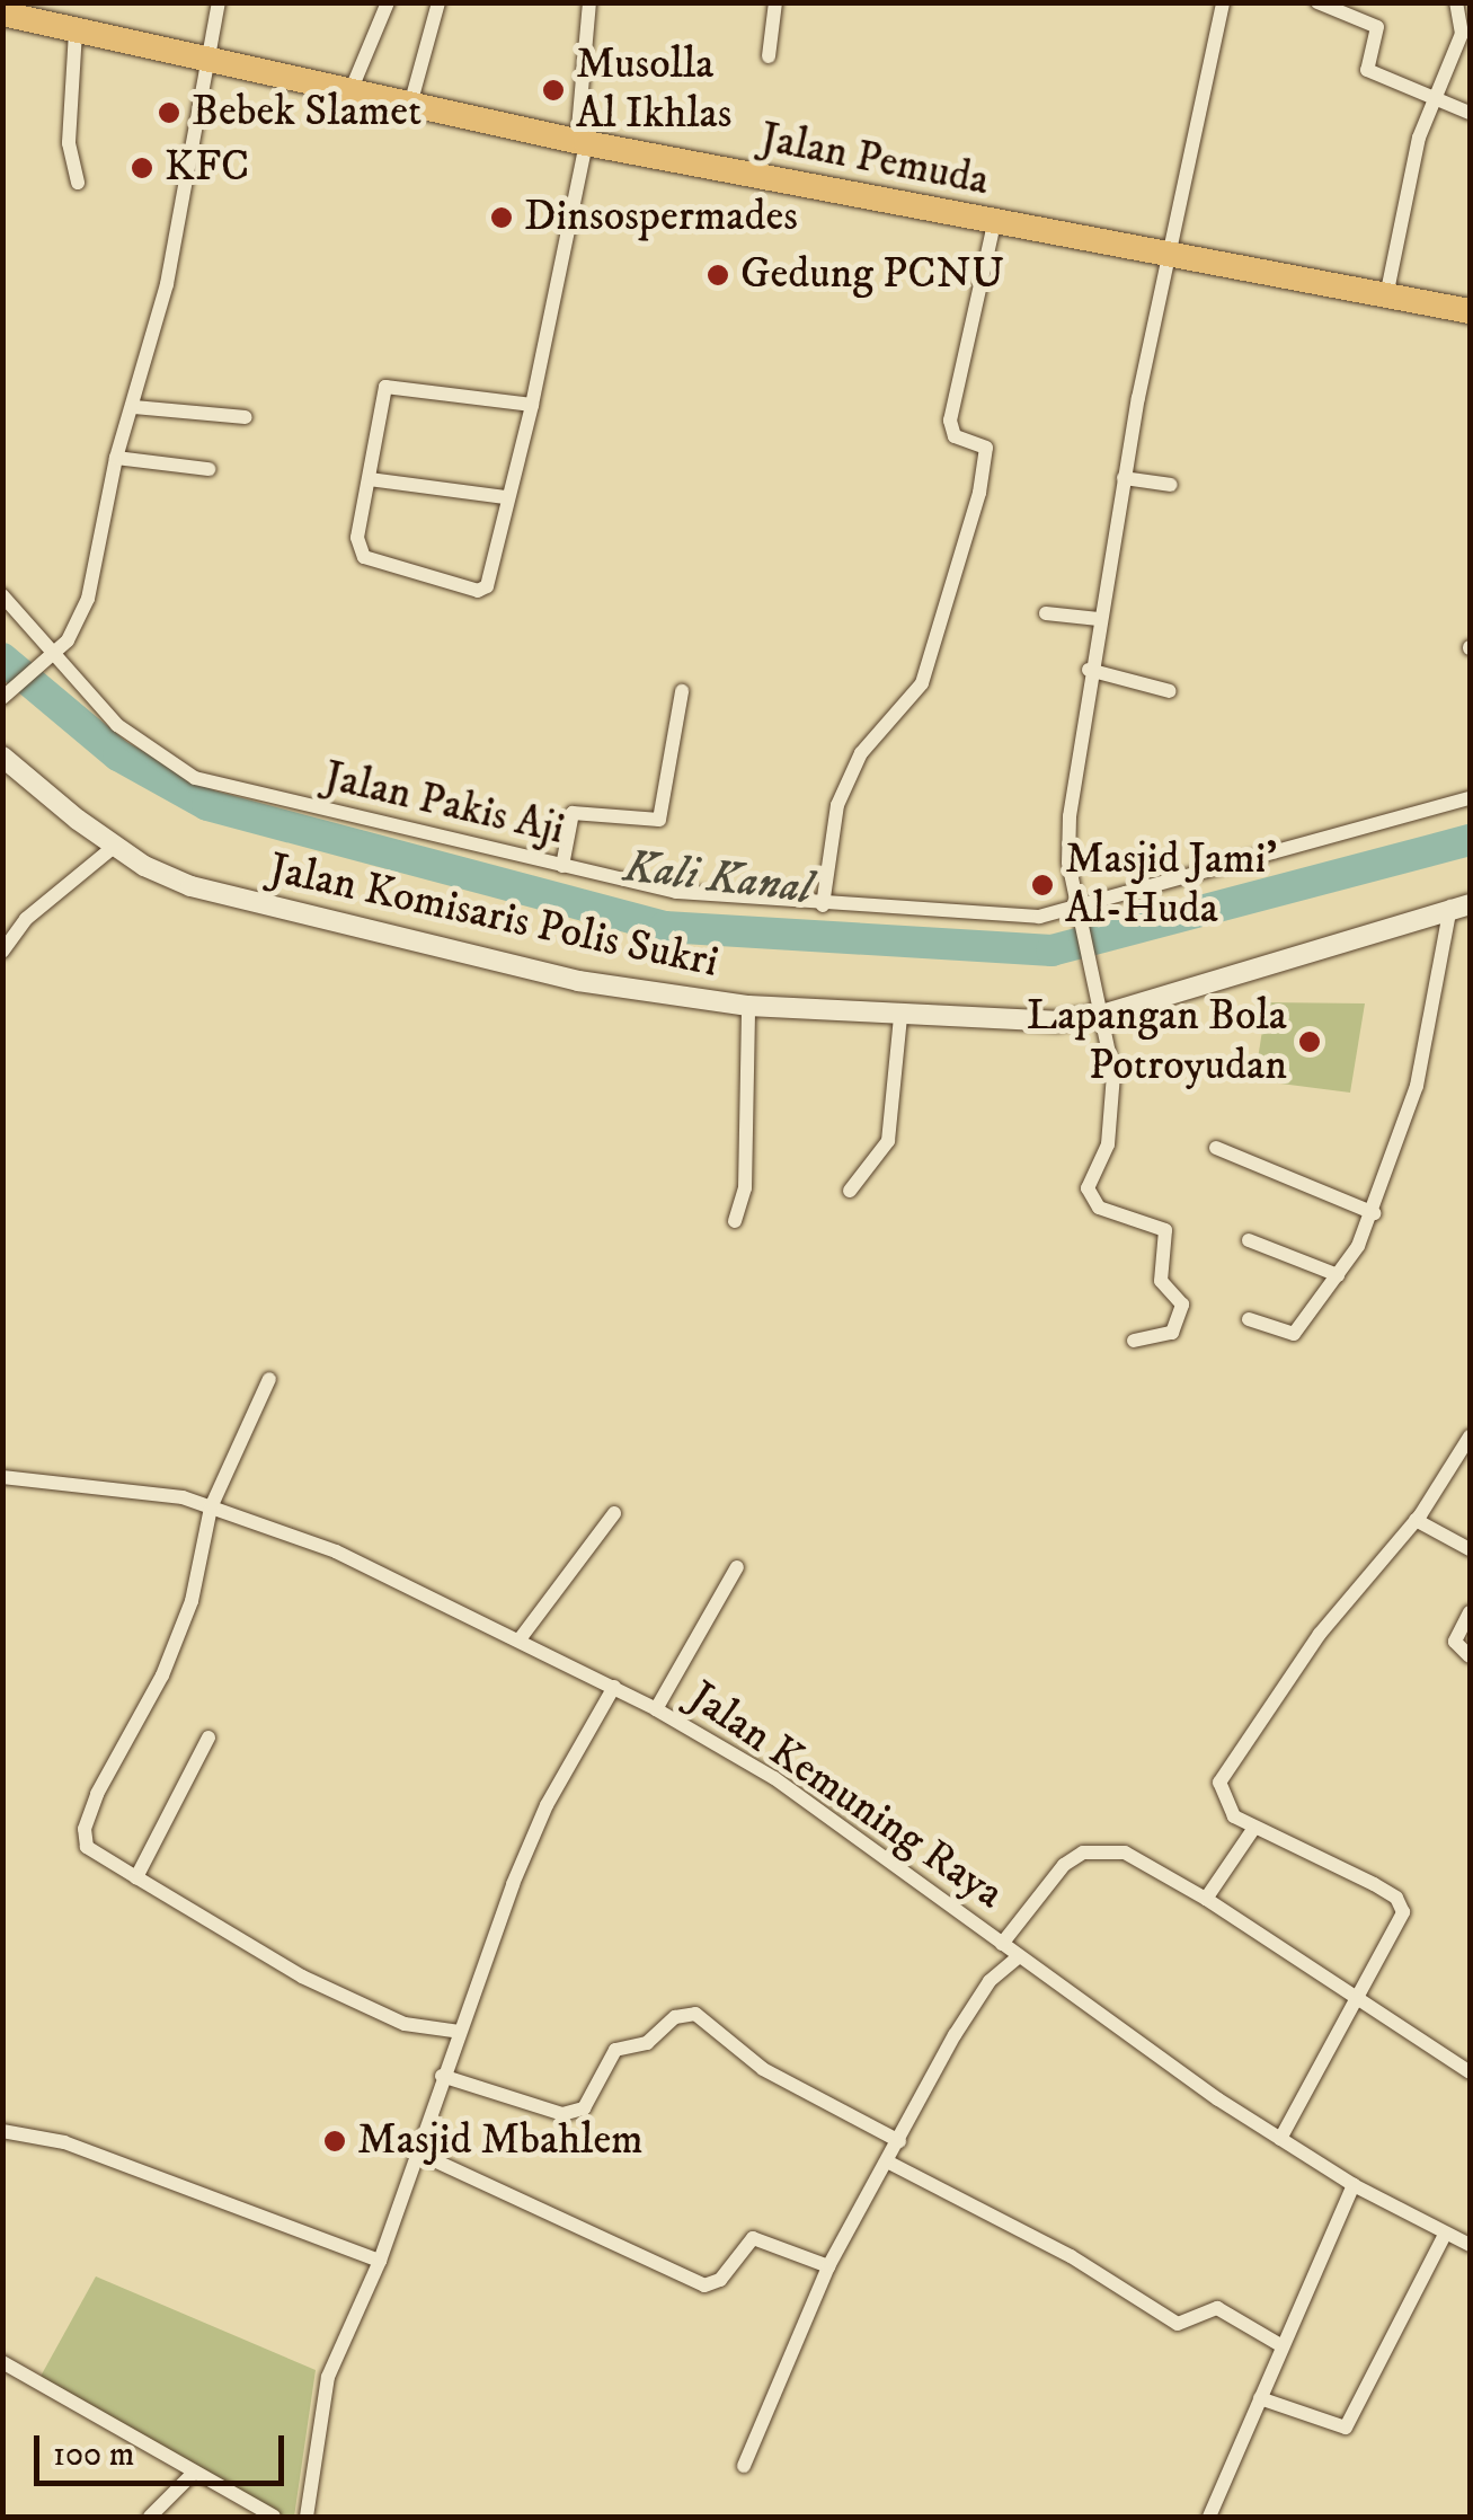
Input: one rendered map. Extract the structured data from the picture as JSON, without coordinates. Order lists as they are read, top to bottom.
{
  "streets": {
    "highway": ["Jalan Pemuda"],
    "main road": ["Jalan Komisaris Polis Sukri"],
    "street": ["Jalan Pakis Aji", "Jalan Kemuning Raya"]
  },
  "water": ["Kali Kanal"],
  "places": [
    "Musolla Al Ikhlas",
    "Bebek Slamet",
    "KFC",
    "Dinsospermades",
    "Gedung PCNU",
    "Masjid Jami' Al-Huda",
    "Lapangan Bola Potroyudan",
    "Masjid Mbahlem"
  ],
  "scale_bar": "100 m"
}
